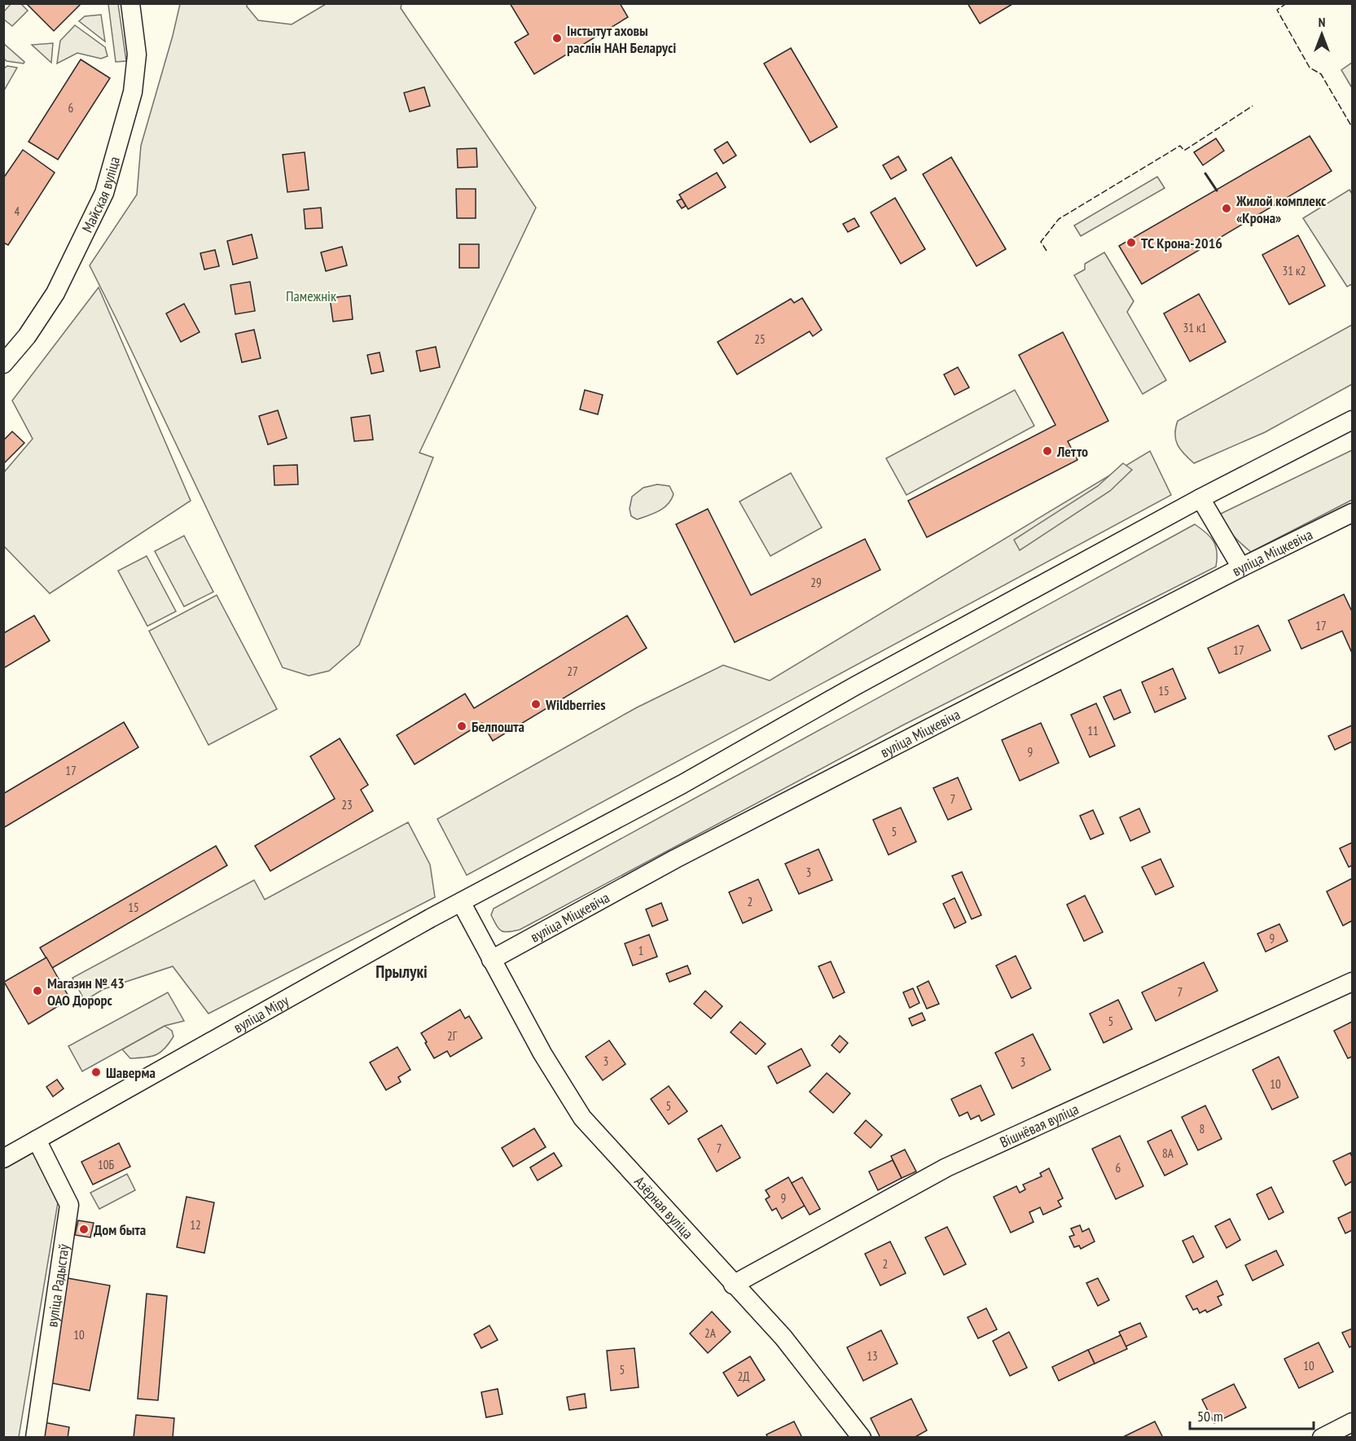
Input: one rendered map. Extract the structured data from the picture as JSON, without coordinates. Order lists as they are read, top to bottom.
{
  "streets": {
    "street": [
      "Майская вуліца",
      "вуліца Міцкевіча",
      "вуліца Міру",
      "Вішнёвая вуліца",
      "Азёрная вуліца",
      "вуліца Радыстаў"
    ]
  },
  "crossings": [
    ["вуліца Міцкевіча", "Азёрная вуліца"],
    ["вуліца Міру", "Азёрная вуліца"],
    ["вуліца Міру", "вуліца Радыстаў"],
    ["Вішнёвая вуліца", "Азёрная вуліца"]
  ],
  "districts": ["Прылукі"],
  "parks": ["Памежнік"],
  "places": [
    "Інстытут аховы раслін НАН Беларусі",
    "Жилой комплекс «Крона»",
    "ТС Крона-2016",
    "Летто",
    "Wildberries",
    "Белпошта",
    "Магазин № 43 ОАО Дорорс",
    "Шаверма",
    "Дом быта"
  ],
  "house_numbers": [
    "6",
    "4",
    "31 к2",
    "31 к1",
    "25",
    "29",
    "17",
    "17",
    "27",
    "15",
    "11",
    "9",
    "17",
    "7",
    "23",
    "5",
    "3",
    "2",
    "15",
    "9",
    "1",
    "7",
    "5",
    "2Г",
    "3",
    "3",
    "10",
    "5",
    "8",
    "7",
    "8А",
    "10Б",
    "6",
    "9",
    "12",
    "2",
    "2А",
    "10",
    "13",
    "10",
    "5",
    "2Д"
  ],
  "scale_bar": "50 m",
  "north": "top"
}
